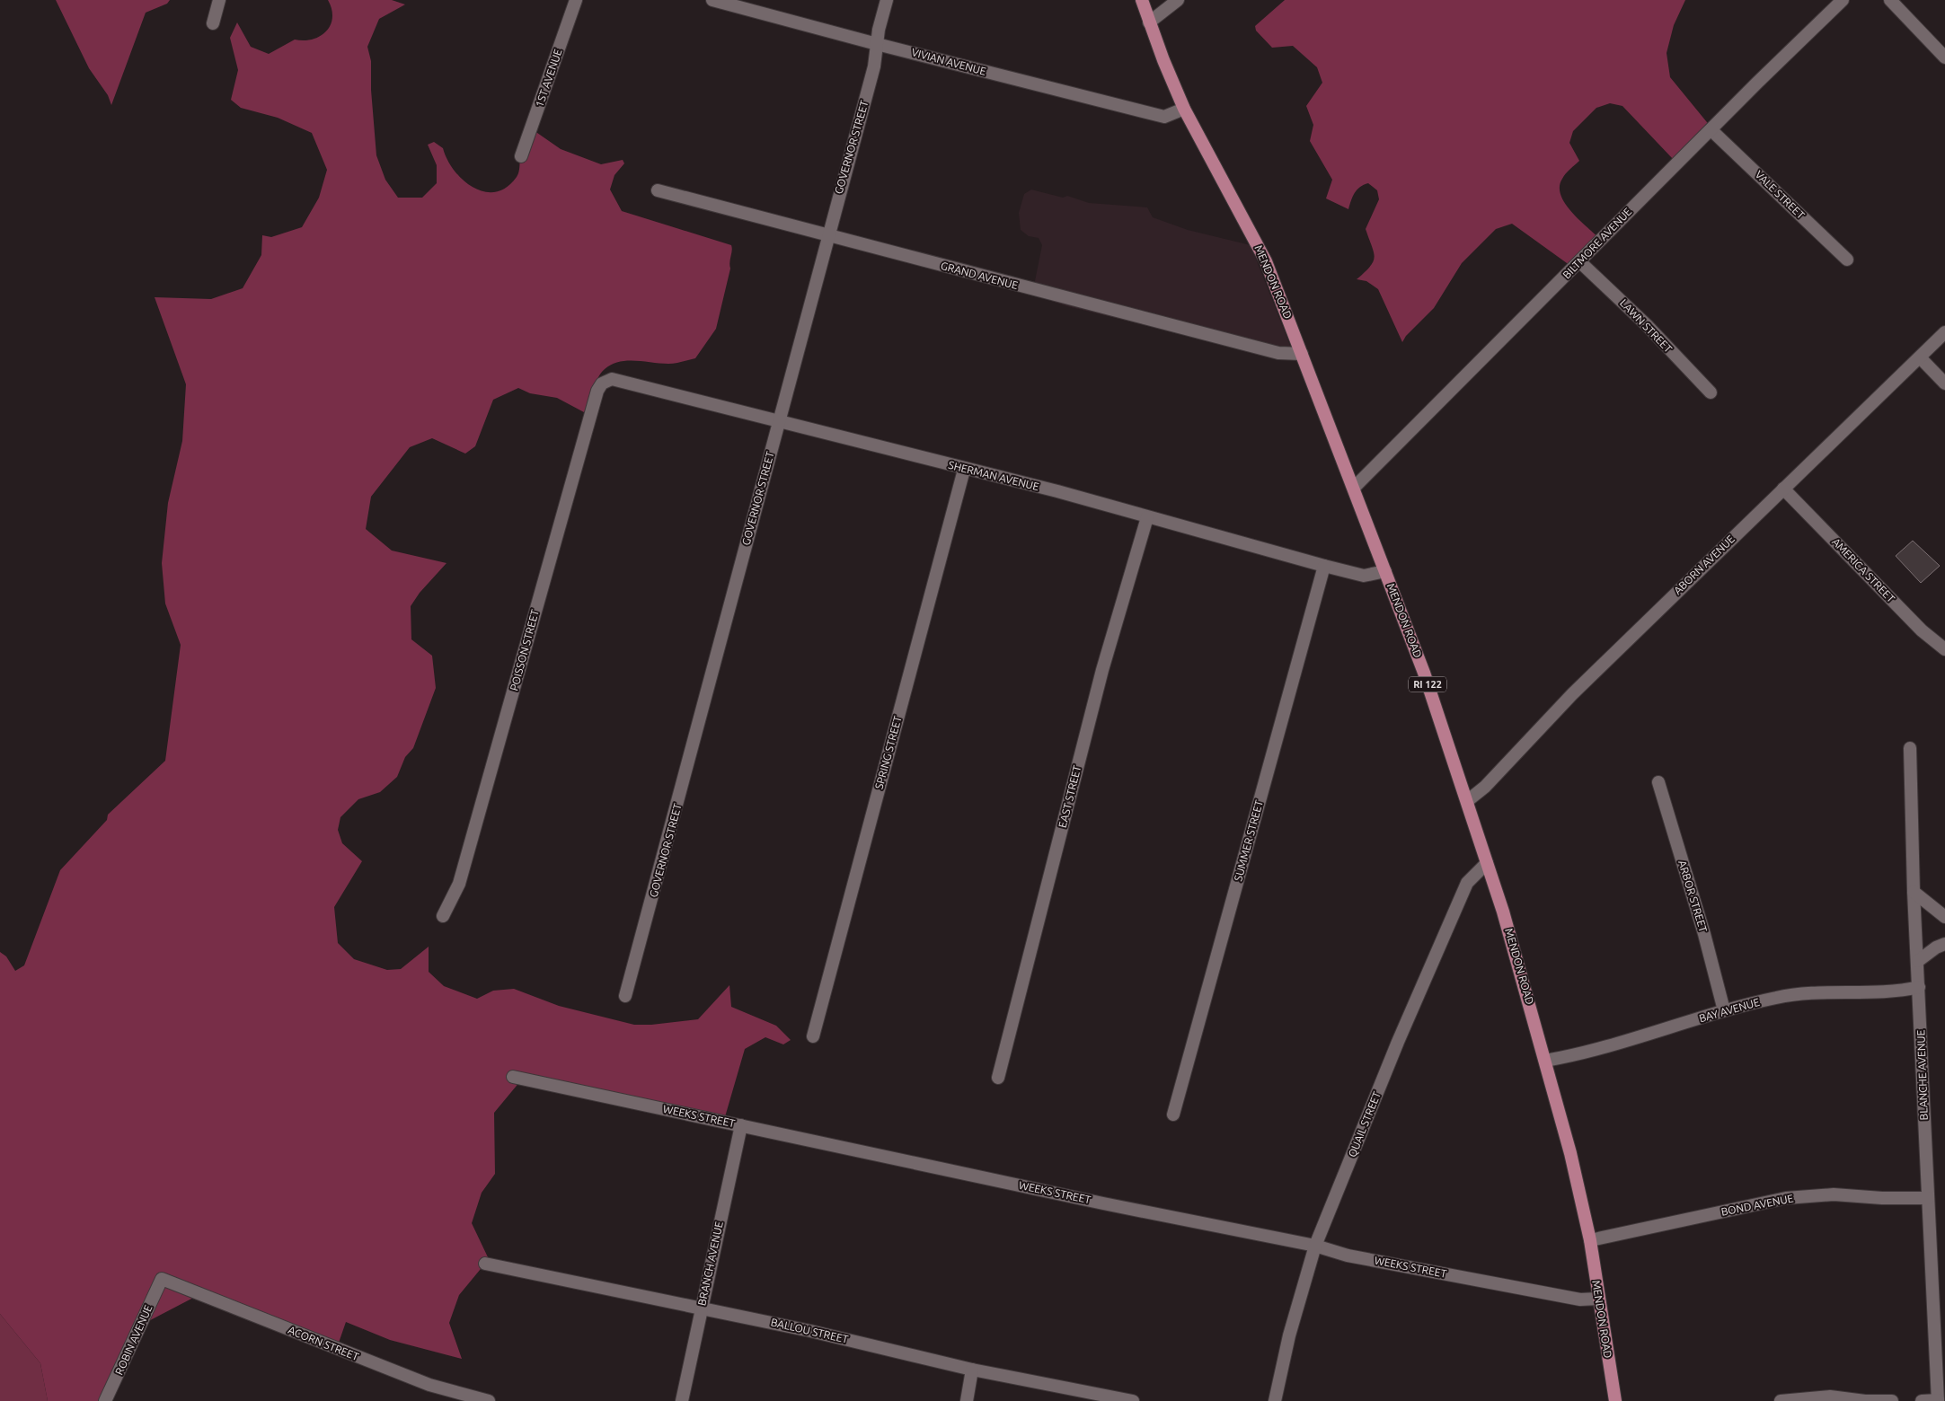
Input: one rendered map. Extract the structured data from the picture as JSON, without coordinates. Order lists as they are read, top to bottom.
{
  "streets": {
    "main road": ["MENDON ROAD", "RI 122"],
    "street": [
      "VIVIAN AVENUE",
      "1ST AVENUE",
      "GOVERNOR STREET",
      "VALE STREET",
      "BILTMORE AVENUE",
      "GRAND AVENUE",
      "LAWN STREET",
      "SHERMAN AVENUE",
      "ABORN AVENUE",
      "AMERICA STREET",
      "POISSON STREET",
      "SPRING STREET",
      "EAST STREET",
      "SUMMER STREET",
      "ARBOR STREET",
      "BAY AVENUE",
      "BLANCHE AVENUE",
      "WEEKS STREET",
      "QUAIL STREET",
      "BOND AVENUE",
      "BRANCH AVENUE",
      "BALLOU STREET",
      "ROBIN AVENUE",
      "ACORN STREET"
    ]
  },
  "crossings": [
    ["VIVIAN AVENUE", "GOVERNOR STREET"],
    ["VIVIAN AVENUE", "MENDON ROAD"],
    ["GOVERNOR STREET", "GRAND AVENUE"],
    ["GOVERNOR STREET", "SHERMAN AVENUE"],
    ["VALE STREET", "BILTMORE AVENUE"],
    ["BILTMORE AVENUE", "MENDON ROAD"],
    ["BILTMORE AVENUE", "LAWN STREET"],
    ["GRAND AVENUE", "MENDON ROAD"],
    ["MENDON ROAD", "SHERMAN AVENUE"],
    ["MENDON ROAD", "ABORN AVENUE"],
    ["MENDON ROAD", "BAY AVENUE"],
    ["MENDON ROAD", "WEEKS STREET"],
    ["MENDON ROAD", "QUAIL STREET"],
    ["MENDON ROAD", "BOND AVENUE"],
    ["SHERMAN AVENUE", "POISSON STREET"],
    ["SHERMAN AVENUE", "SPRING STREET"],
    ["SHERMAN AVENUE", "EAST STREET"],
    ["SHERMAN AVENUE", "SUMMER STREET"],
    ["ABORN AVENUE", "AMERICA STREET"],
    ["ARBOR STREET", "BAY AVENUE"],
    ["BAY AVENUE", "BLANCHE AVENUE"],
    ["BLANCHE AVENUE", "BOND AVENUE"],
    ["WEEKS STREET", "QUAIL STREET"],
    ["WEEKS STREET", "BRANCH AVENUE"],
    ["BRANCH AVENUE", "BALLOU STREET"],
    ["ROBIN AVENUE", "ACORN STREET"]
  ]
}
